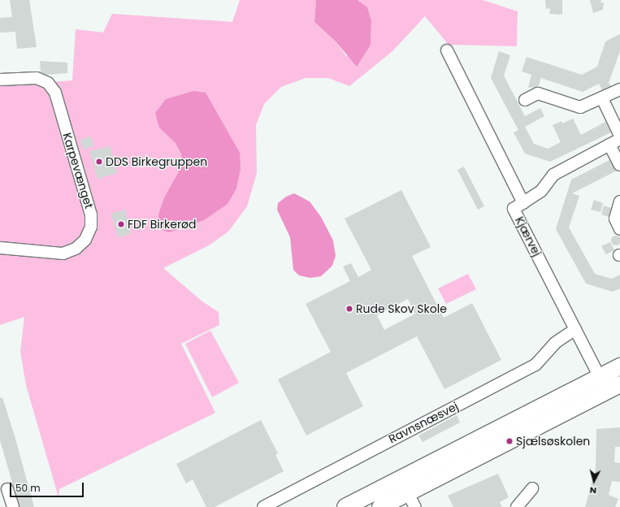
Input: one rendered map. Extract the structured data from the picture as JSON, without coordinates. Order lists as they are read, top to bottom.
{
  "streets": {
    "street": ["Karpevænget", "Kjærvej", "Ravnsnæsvej"]
  },
  "crossings": [
    ["Kjærvej", "Ravnsnæsvej"]
  ],
  "places": [
    "DDS Birkegruppen",
    "FDF Birkerød",
    "Rude Skov Skole",
    "Sjælsøskolen"
  ],
  "scale_bar": "50 m",
  "north": "bottom"
}
